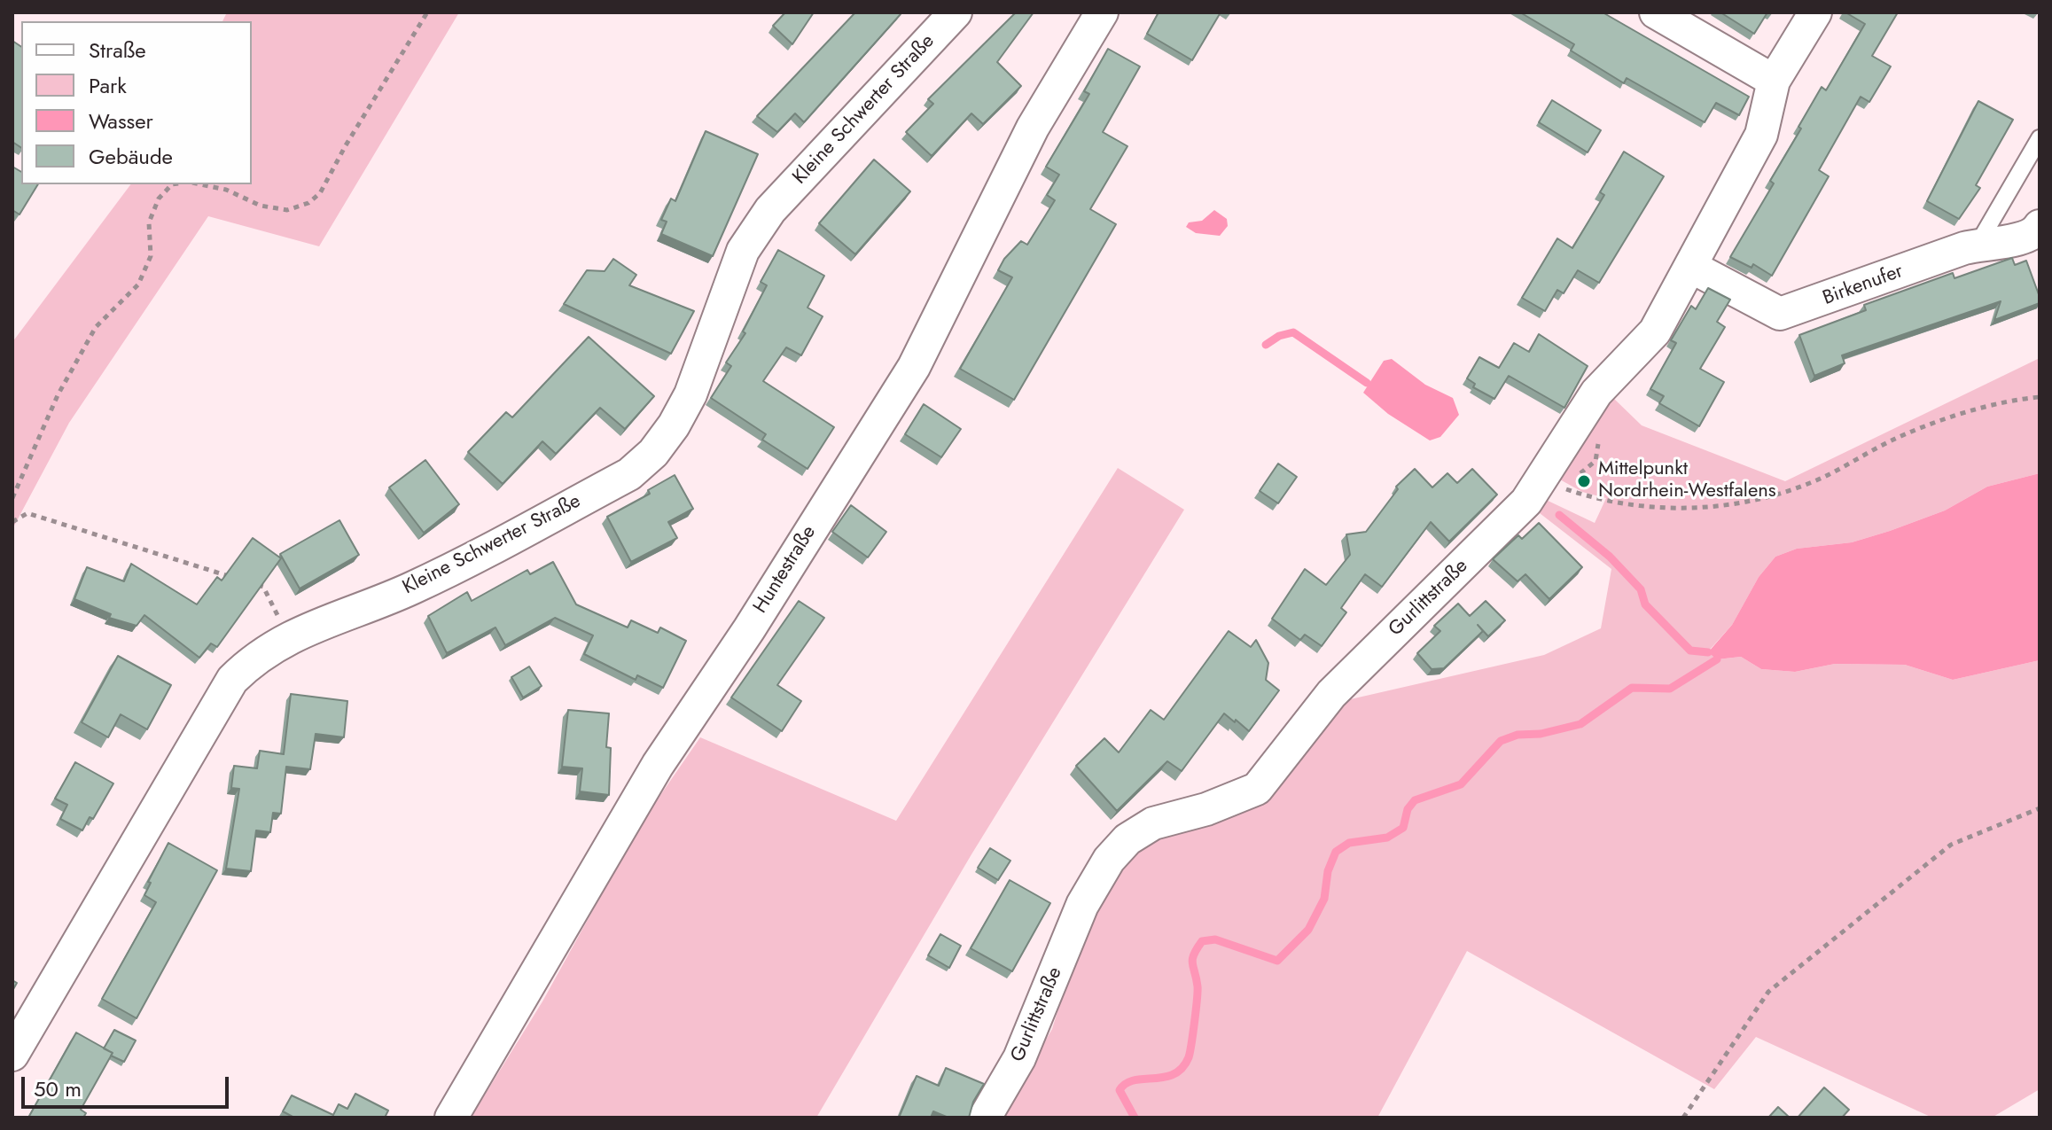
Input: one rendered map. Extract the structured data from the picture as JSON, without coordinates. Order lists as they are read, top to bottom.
{
  "streets": {
    "street": [
      "Kleine Schwerter Straße",
      "Birkenufer",
      "Huntestraße",
      "Gurlittstraße"
    ]
  },
  "crossings": [
    ["Birkenufer", "Gurlittstraße"]
  ],
  "places": ["Mittelpunkt Nordrhein-Westfalens"],
  "legend": [
    "Straße",
    "Park",
    "Wasser",
    "Gebäude"
  ],
  "scale_bar": "50 m"
}
